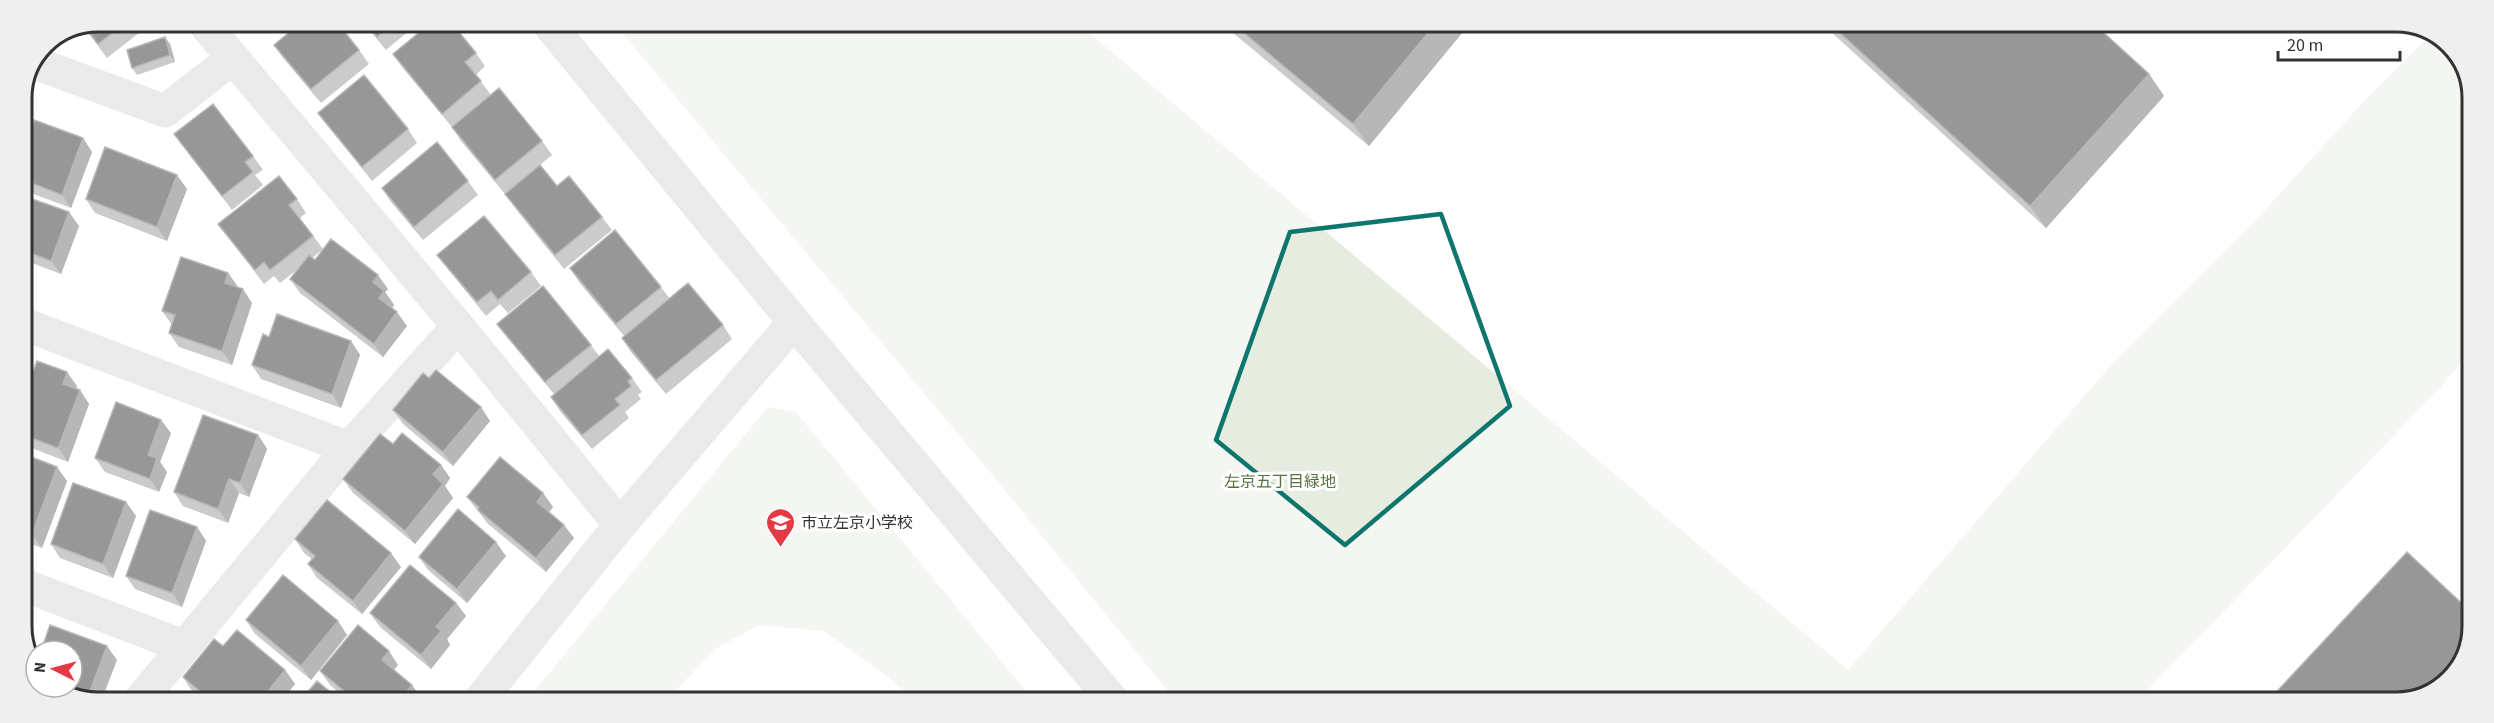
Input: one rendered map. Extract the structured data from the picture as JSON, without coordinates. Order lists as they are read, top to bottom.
{
  "parks": ["左京五丁目緑地"],
  "places": {
    "school or university": ["市立左京小学校"]
  },
  "scale_bar": "20 m",
  "north": "left"
}
